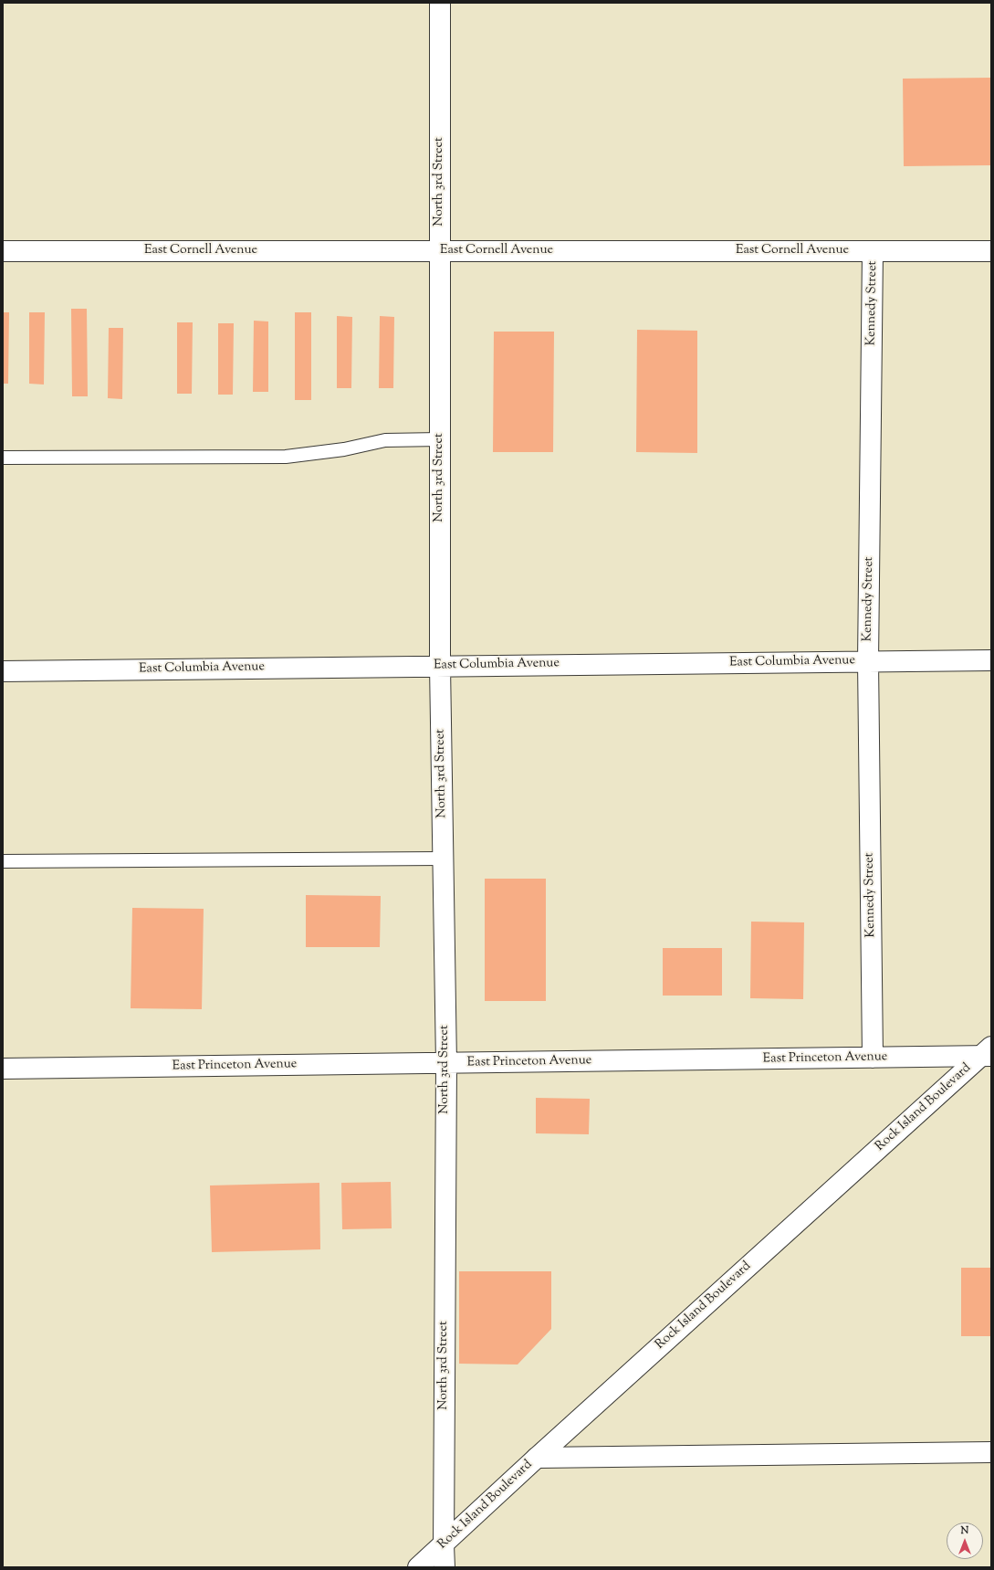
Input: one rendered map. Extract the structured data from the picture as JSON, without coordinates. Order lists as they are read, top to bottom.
{
  "streets": {
    "street": [
      "North 3rd Street",
      "East Cornell Avenue",
      "Kennedy Street",
      "East Columbia Avenue",
      "East Princeton Avenue",
      "Rock Island Boulevard"
    ]
  },
  "crossings": [
    ["North 3rd Street", "East Cornell Avenue"],
    ["North 3rd Street", "East Columbia Avenue"],
    ["North 3rd Street", "East Princeton Avenue"],
    ["North 3rd Street", "Rock Island Boulevard"],
    ["East Cornell Avenue", "Kennedy Street"],
    ["Kennedy Street", "East Columbia Avenue"],
    ["Kennedy Street", "East Princeton Avenue"],
    ["East Princeton Avenue", "Rock Island Boulevard"]
  ],
  "north": "top"
}
